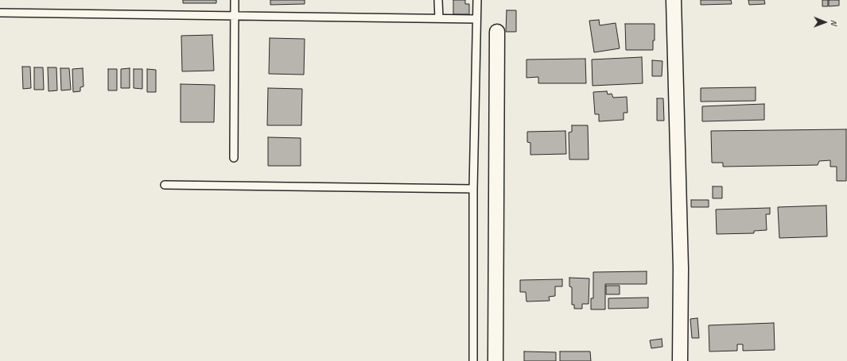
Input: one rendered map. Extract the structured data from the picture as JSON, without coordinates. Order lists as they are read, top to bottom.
{
  "north": "right"
}
